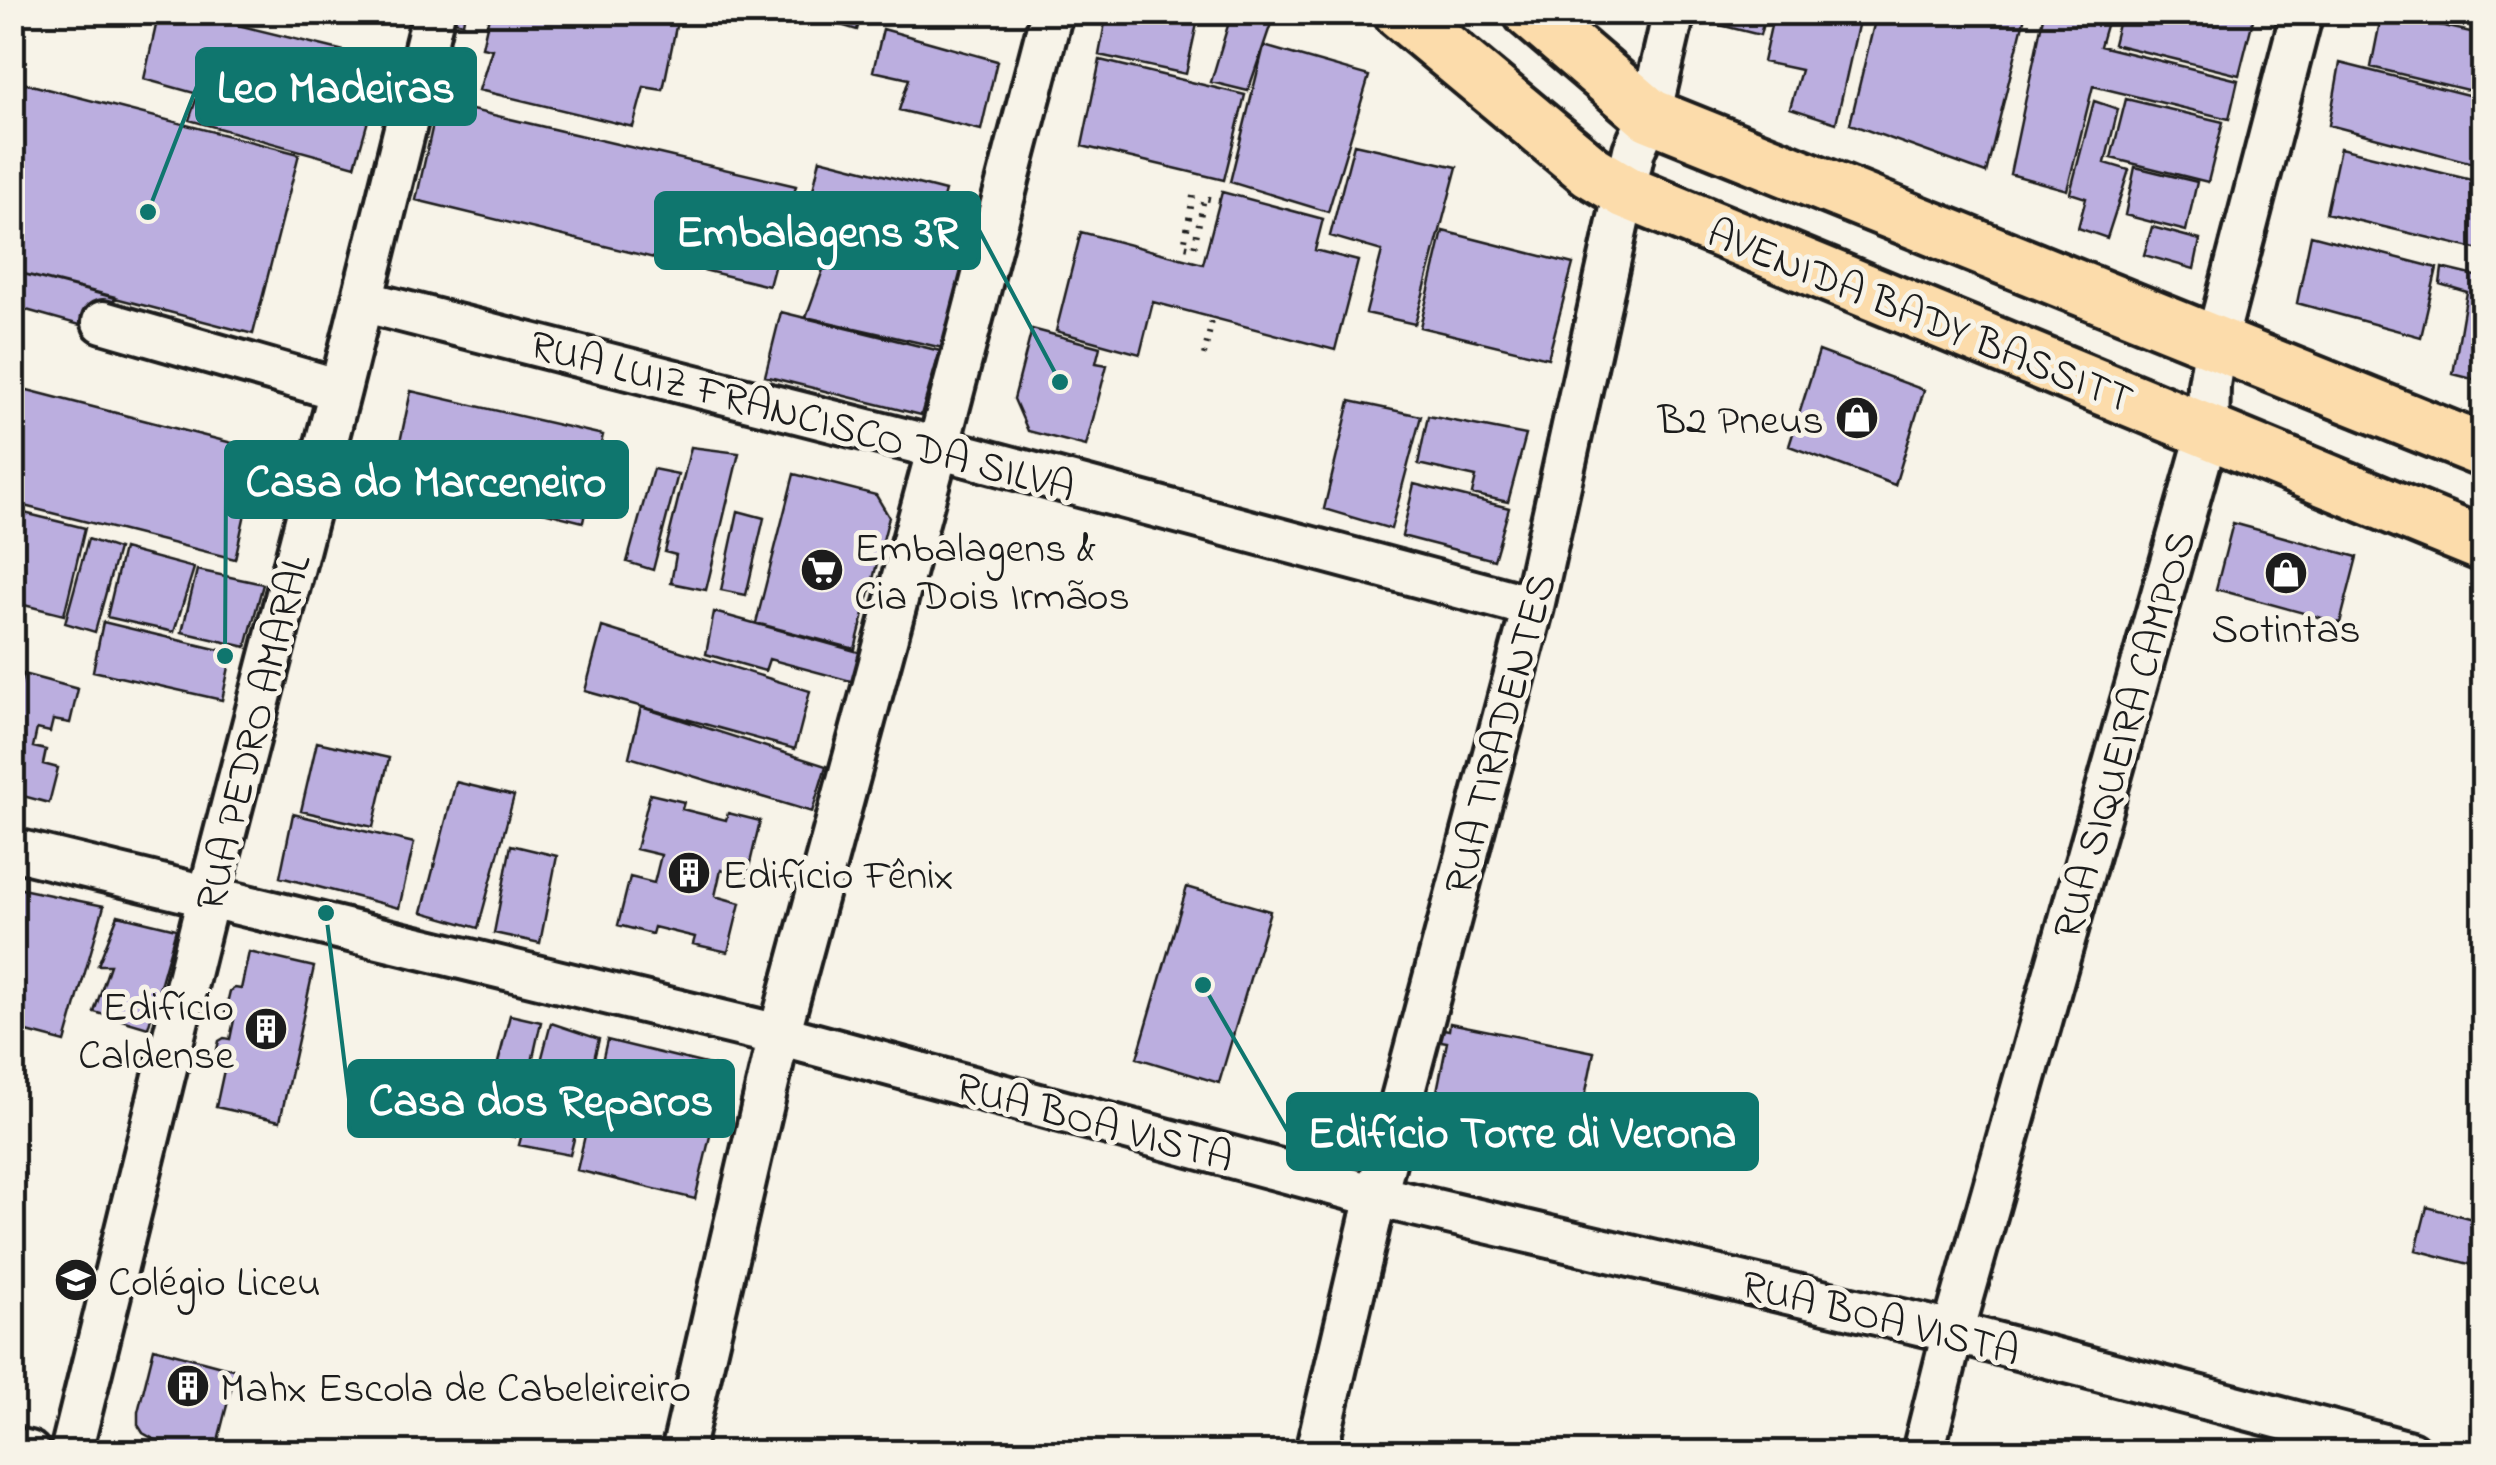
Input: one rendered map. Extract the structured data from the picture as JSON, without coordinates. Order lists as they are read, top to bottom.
{
  "streets": {
    "main road": ["AVENIDA BADY BASSITT"],
    "street": [
      "RUA LUIZ FRANCISCO DA SILVA",
      "RUA PEDRO AMARAL",
      "RUA TIRADENTES",
      "RUA SIQUEIRA CAMPOS",
      "RUA BOA VISTA"
    ]
  },
  "crossings": [
    ["AVENIDA BADY BASSITT", "RUA TIRADENTES"],
    ["AVENIDA BADY BASSITT", "RUA SIQUEIRA CAMPOS"],
    ["RUA LUIZ FRANCISCO DA SILVA", "RUA PEDRO AMARAL"],
    ["RUA LUIZ FRANCISCO DA SILVA", "RUA TIRADENTES"],
    ["RUA PEDRO AMARAL", "RUA BOA VISTA"],
    ["RUA TIRADENTES", "RUA BOA VISTA"],
    ["RUA SIQUEIRA CAMPOS", "RUA BOA VISTA"]
  ],
  "places": {
    "other": [
      "Leo Madeiras",
      "Embalagens 3R",
      "Casa do Marceneiro",
      "Casa dos Reparos",
      "Edifício Torre di Verona"
    ],
    "shop": ["B2 Pneus", "Sotintas"],
    "supermarket": ["Embalagens & Cia Dois Irmãos"],
    "building": ["Edifício Fênix", "Edifício Caldense", "Mahx Escola de Cabeleireiro"],
    "school or university": ["Colégio Liceu"]
  }
}
